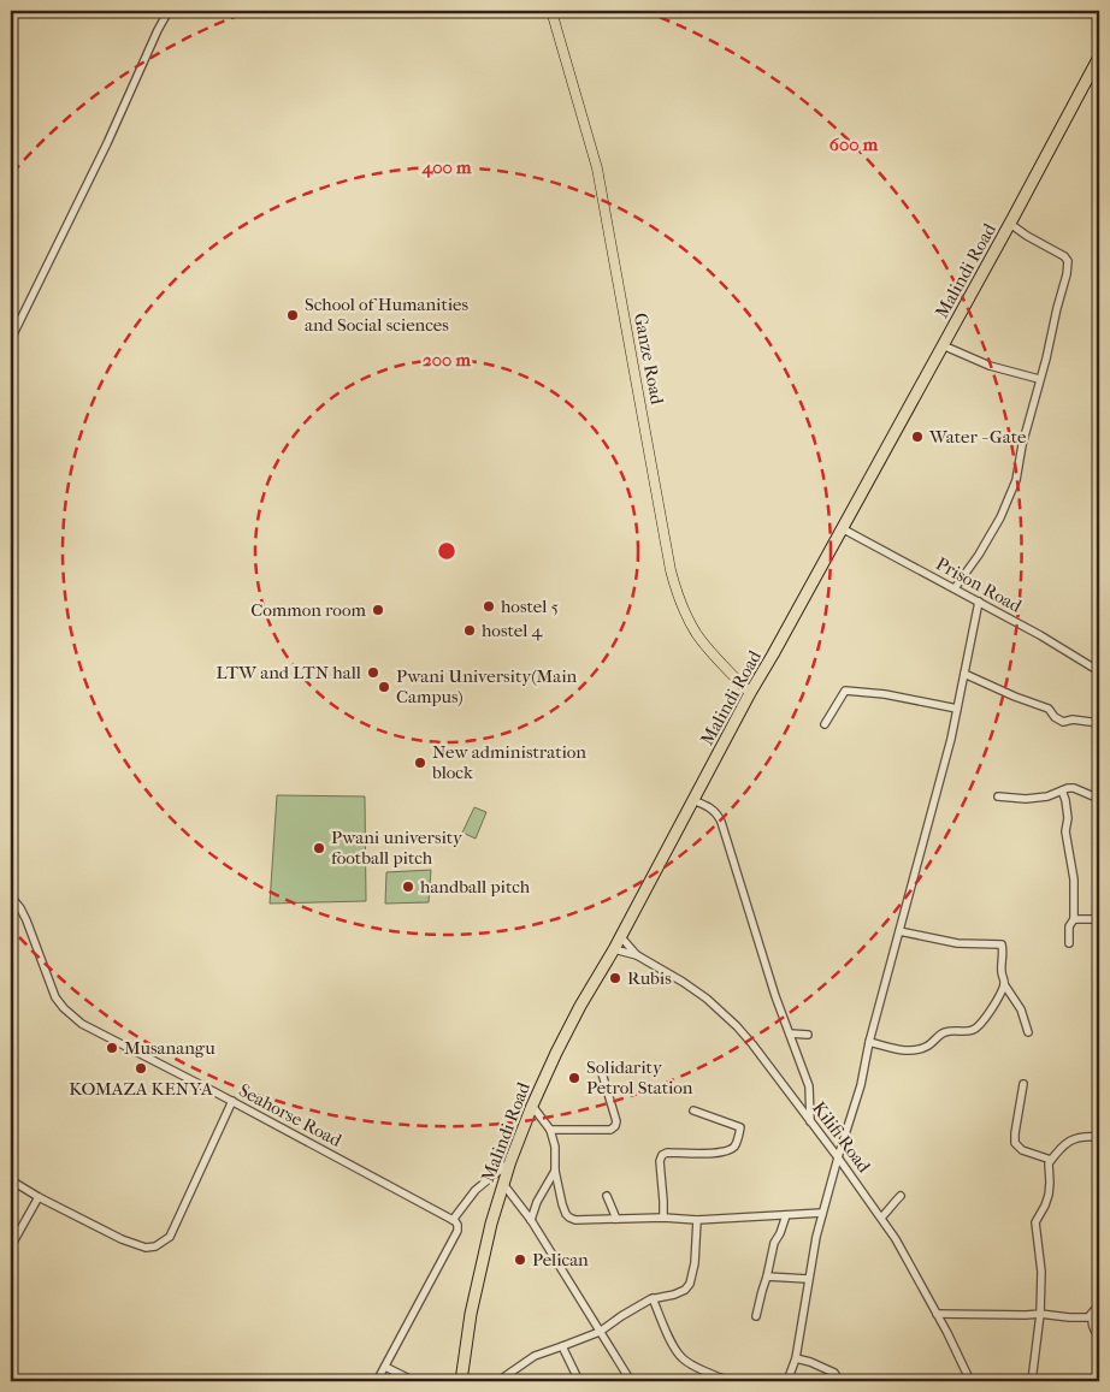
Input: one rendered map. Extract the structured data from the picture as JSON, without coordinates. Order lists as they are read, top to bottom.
{
  "streets": {
    "highway": ["Malindi Road"],
    "main road": ["Ganze Road"],
    "street": ["Prison Road", "Seahorse Road", "Kilifi Road"]
  },
  "crossings": [
    ["Malindi Road", "Ganze Road"],
    ["Malindi Road", "Prison Road"],
    ["Malindi Road", "Kilifi Road"]
  ],
  "places": [
    "School of Humanities and Social sciences",
    "Water - Gate",
    "hostel 5",
    "Common room",
    "hostel 4",
    "LTW and LTN hall",
    "Pwani University(Main Campus)",
    "New administration block",
    "Pwani university football pitch",
    "handball pitch",
    "Rubis",
    "Musanangu",
    "KOMAZA KENYA",
    "Solidarity Petrol Station",
    "Pelican"
  ],
  "rings": ["600 m", "400 m", "200 m"]
}
